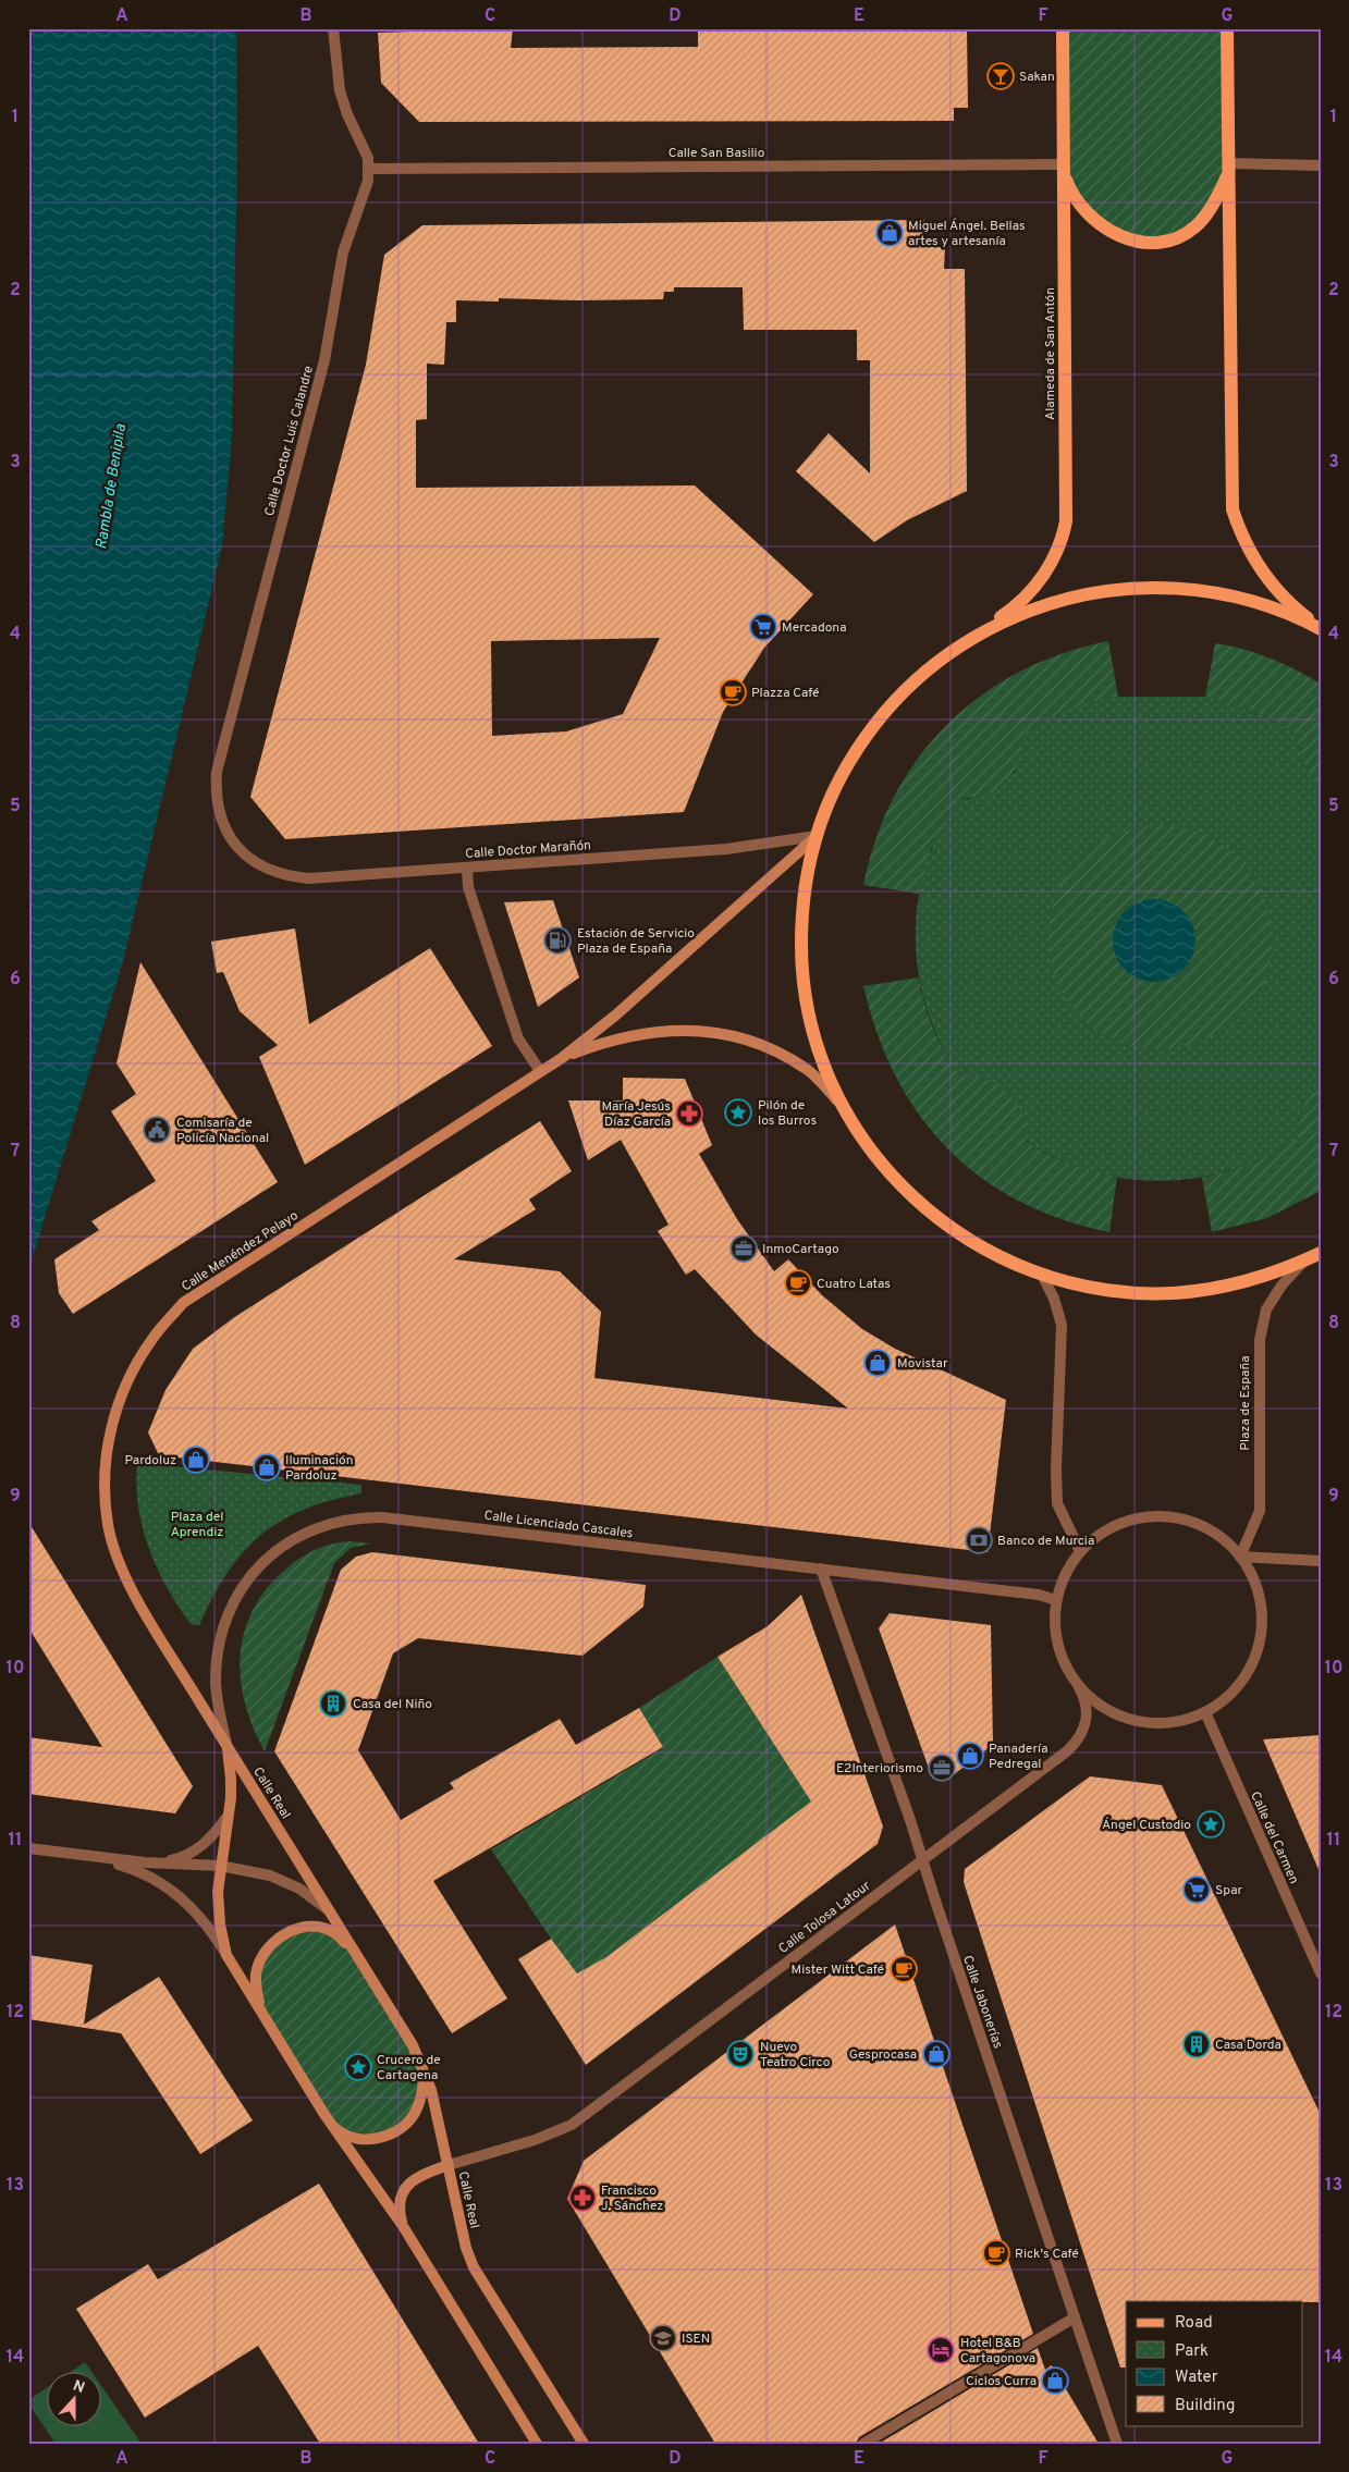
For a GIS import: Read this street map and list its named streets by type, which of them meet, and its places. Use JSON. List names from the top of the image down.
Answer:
{
  "streets": {
    "main road": [
      "Alameda de San Antón",
      "Calle Menéndez Pelayo",
      "Plaza de España",
      "Calle Real"
    ],
    "street": [
      "Calle San Basilio",
      "Calle Doctor Luis Calandre",
      "Calle Doctor Marañón",
      "Calle Licenciado Cascales",
      "Calle del Carmen",
      "Calle Tolosa Latour",
      "Calle Jabonerías"
    ]
  },
  "crossings": [
    ["Calle San Basilio", "Alameda de San Antón"],
    ["Calle San Basilio", "Calle Doctor Luis Calandre"],
    ["Alameda de San Antón", "Plaza de España"],
    ["Calle Doctor Luis Calandre", "Calle Doctor Marañón"],
    ["Calle Doctor Marañón", "Plaza de España"],
    ["Calle Menéndez Pelayo", "Calle Licenciado Cascales"],
    ["Calle Menéndez Pelayo", "Calle Real"],
    ["Calle Licenciado Cascales", "Calle Real"],
    ["Calle Licenciado Cascales", "Calle Jabonerías"],
    ["Calle Real", "Calle Tolosa Latour"],
    ["Calle Tolosa Latour", "Calle Jabonerías"]
  ],
  "water": ["Rambla de Benipila"],
  "parks": ["Plaza del Aprendiz"],
  "places": {
    "bar": ["Sakan"],
    "shop": [
      "Miguel Ángel. Bellas artes y artesanía",
      "Movistar",
      "Pardoluz",
      "Iluminación Pardoluz",
      "Panadería Pedregal",
      "Gesprocasa",
      "Ciclos Curra"
    ],
    "supermarket": ["Mercadona", "Spar"],
    "cafe": [
      "Plazza Café",
      "Cuatro Latas",
      "Mister Witt Café",
      "Rick's Café"
    ],
    "fuel station": ["Estación de Servicio Plaza de España"],
    "place": ["Pilón de los Burros", "Ángel Custodio", "Crucero de Cartagena"],
    "pharmacy": ["María Jesús Díaz García", "Francisco J. Sánchez"],
    "public building": ["Comisaría de Policía Nacional"],
    "office": ["InmoCartago", "E2Interiorismo"],
    "bank": ["Banco de Murcia"],
    "building": ["Casa del Niño", "Casa Dorda"],
    "theatre": ["Nuevo Teatro Circo"],
    "school or university": ["ISEN"],
    "hotel": ["Hotel B&B Cartagonova"]
  },
  "legend": [
    "Road",
    "Park",
    "Water",
    "Building"
  ],
  "north": "top",
  "grid": {
    "columns": [
      "A",
      "B",
      "C",
      "D",
      "E",
      "F",
      "G"
    ],
    "rows": [
      "1",
      "2",
      "3",
      "4",
      "5",
      "6",
      "7",
      "8",
      "9",
      "10",
      "11",
      "12",
      "13",
      "14"
    ]
  }
}
